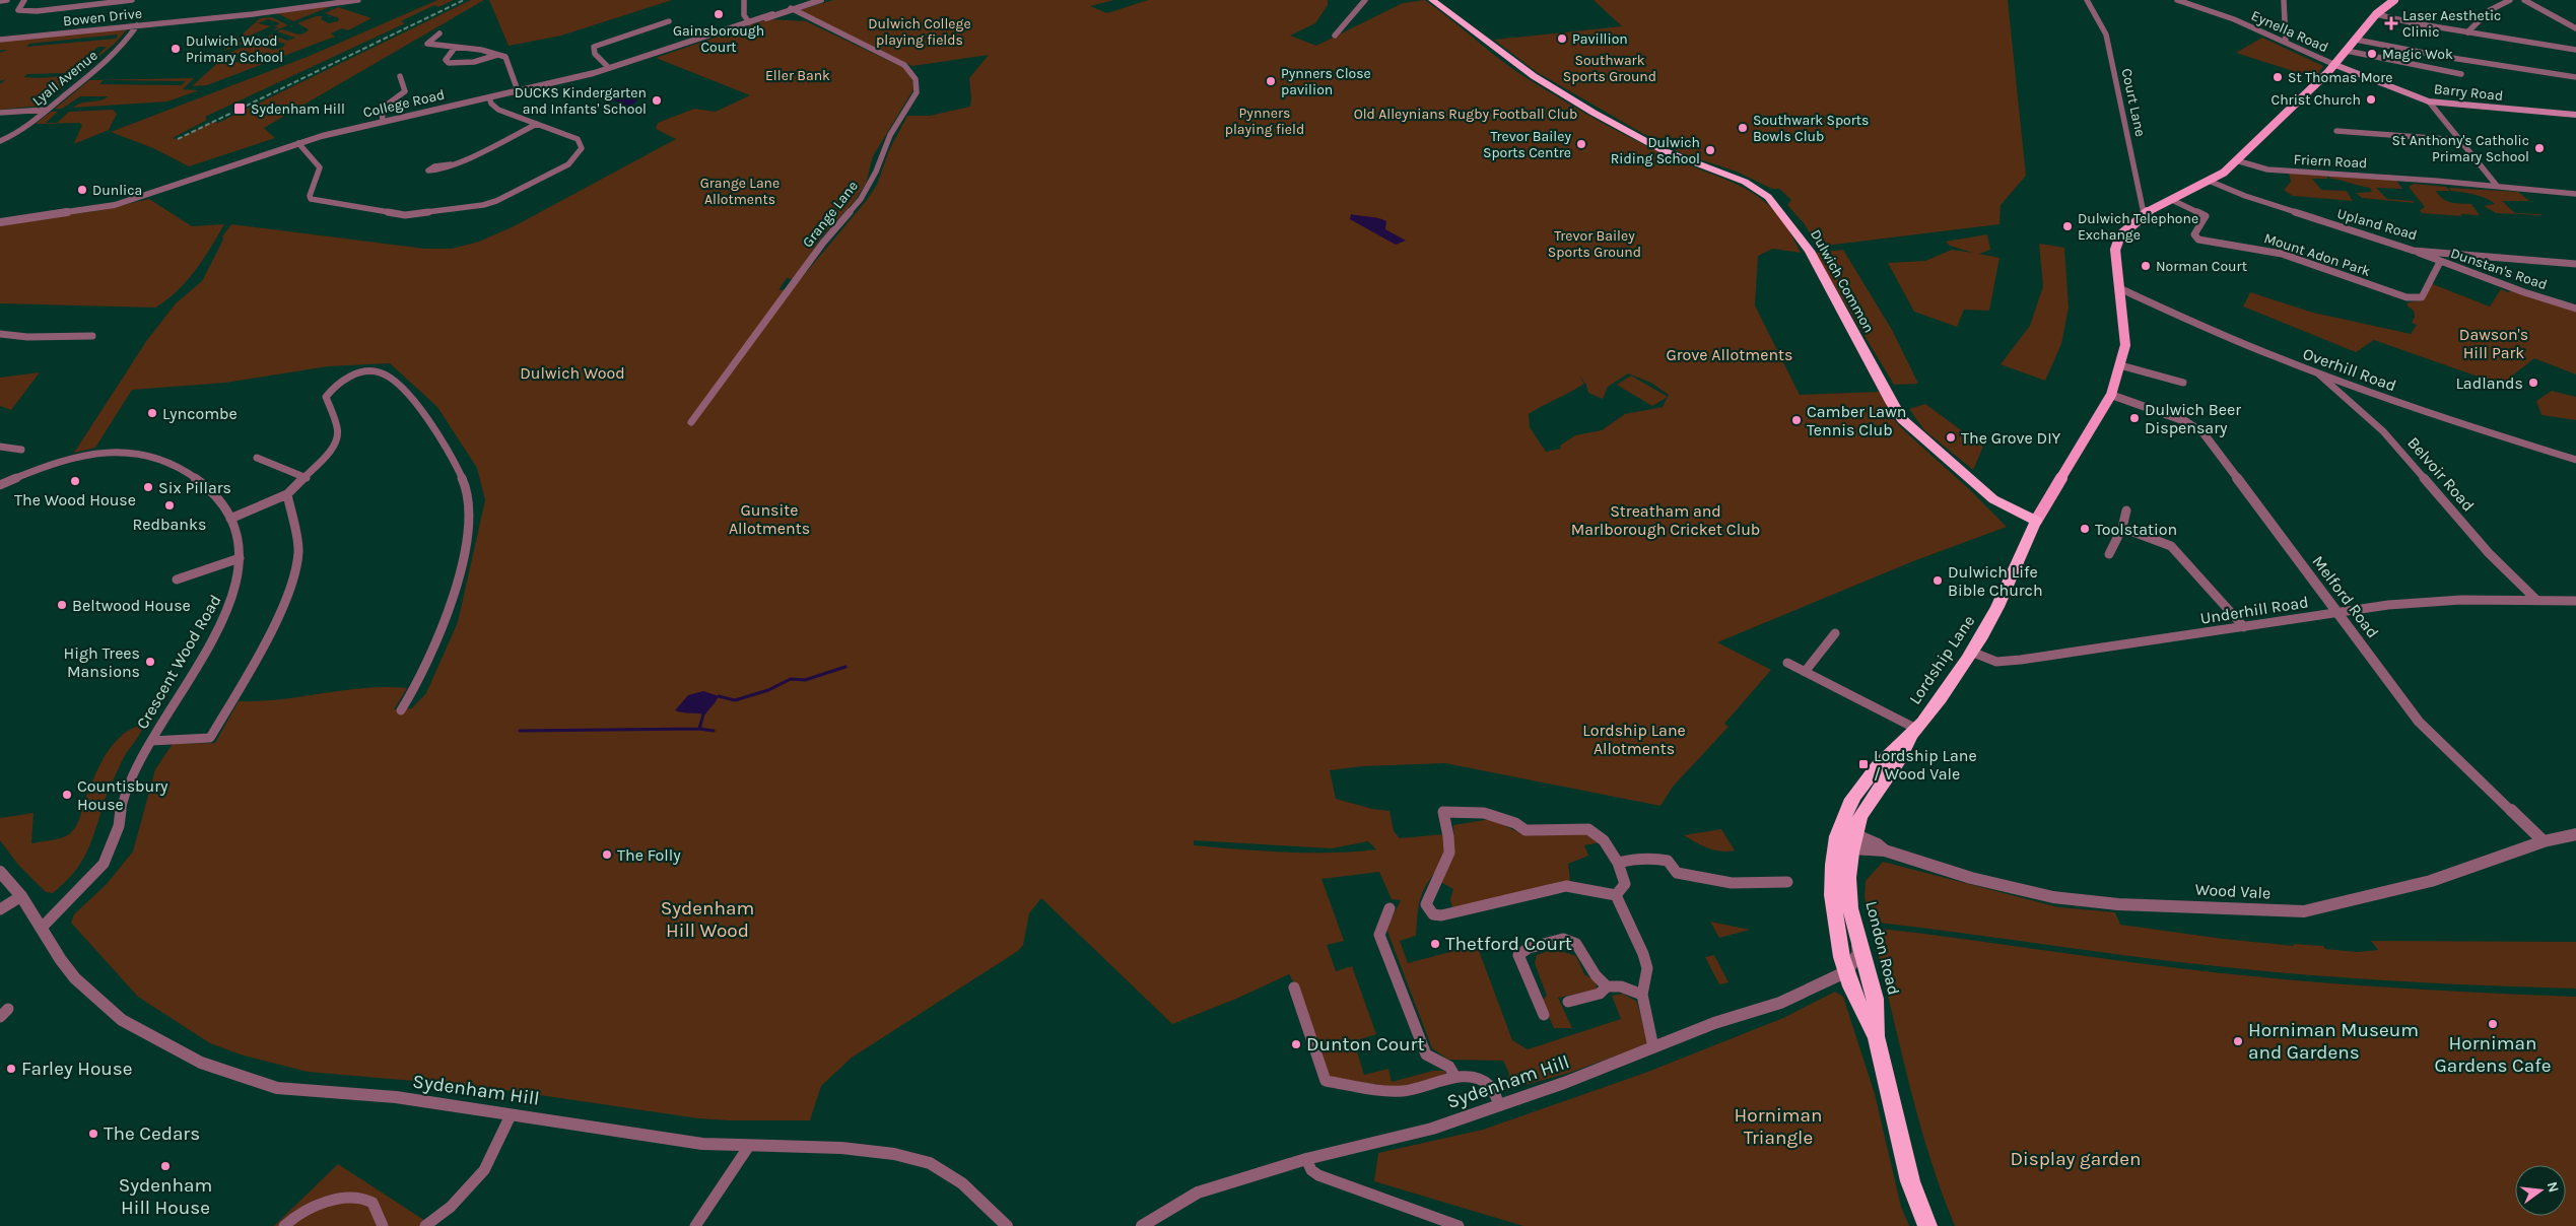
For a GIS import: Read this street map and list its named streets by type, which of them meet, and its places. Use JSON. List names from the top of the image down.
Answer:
{
  "streets": {
    "highway": ["Dulwich Common", "Lordship Lane", "London Road"],
    "main road": ["Barry Road"],
    "street": [
      "Bowen Drive",
      "Eynella Road",
      "Lyall Avenue",
      "Court Lane",
      "College Road",
      "Friern Road",
      "Grange Lane",
      "Upland Road",
      "Mount Adon Park",
      "Dunstan's Road",
      "Overhill Road",
      "Belvoir Road",
      "Melford Road",
      "Underhill Road",
      "Crescent Wood Road",
      "Wood Vale",
      "Sydenham Hill"
    ]
  },
  "crossings": [
    ["Bowen Drive", "Lyall Avenue"],
    ["Eynella Road", "Barry Road"],
    ["Eynella Road", "Lordship Lane"],
    ["Barry Road", "Lordship Lane"],
    ["Court Lane", "Lordship Lane"],
    ["College Road", "Grange Lane"],
    ["Friern Road", "Lordship Lane"],
    ["Upland Road", "Dunstan's Road"],
    ["Upland Road", "Lordship Lane"],
    ["Mount Adon Park", "Dunstan's Road"],
    ["Mount Adon Park", "Lordship Lane"],
    ["Dulwich Common", "Lordship Lane"],
    ["Overhill Road", "Belvoir Road"],
    ["Overhill Road", "Lordship Lane"],
    ["Belvoir Road", "Underhill Road"],
    ["Melford Road", "Underhill Road"],
    ["Melford Road", "Lordship Lane"],
    ["Melford Road", "Wood Vale"],
    ["Underhill Road", "Lordship Lane"],
    ["Lordship Lane", "London Road"],
    ["Crescent Wood Road", "Sydenham Hill"],
    ["Wood Vale", "London Road"],
    ["London Road", "Sydenham Hill"]
  ],
  "parks": [
    "Dulwich College playing fields",
    "Southwark Sports Ground",
    "Eller Bank",
    "Pynners playing field",
    "Old Alleynians Rugby Football Club",
    "Grange Lane Allotments",
    "Trevor Bailey Sports Ground",
    "Dawson's Hill Park",
    "Grove Allotments",
    "Dulwich Wood",
    "Gunsite Allotments",
    "Streatham and Marlborough Cricket Club",
    "Lordship Lane Allotments",
    "Sydenham Hill Wood",
    "Horniman Triangle",
    "Display garden"
  ],
  "places": {
    "other": [
      "Gainsborough Court",
      "Pavillion",
      "Dulwich Wood Primary School",
      "Magic Wok",
      "St Thomas More",
      "Pynners Close pavilion",
      "Christ Church",
      "DUCKS Kindergarten and Infants' School",
      "Southwark Sports Bowls Club",
      "Trevor Bailey Sports Centre",
      "St Anthony's Catholic Primary School",
      "Dulwich Riding School",
      "Dunlica",
      "Dulwich Telephone Exchange",
      "Norman Court",
      "Ladlands",
      "Lyncombe",
      "Dulwich Beer Dispensary",
      "Camber Lawn Tennis Club",
      "The Grove DIY",
      "The Wood House",
      "Six Pillars",
      "Redbanks",
      "Toolstation",
      "Dulwich Life Bible Church",
      "Beltwood House",
      "High Trees Mansions",
      "Countisbury House",
      "The Folly",
      "Thetford Court",
      "Horniman Gardens Cafe",
      "Horniman Museum and Gardens",
      "Dunton Court",
      "Farley House",
      "The Cedars",
      "Sydenham Hill House"
    ],
    "health": ["Laser Aesthetic Clinic"],
    "transit": ["Sydenham Hill", "Lordship Lane / Wood Vale"]
  },
  "north": "right"
}
